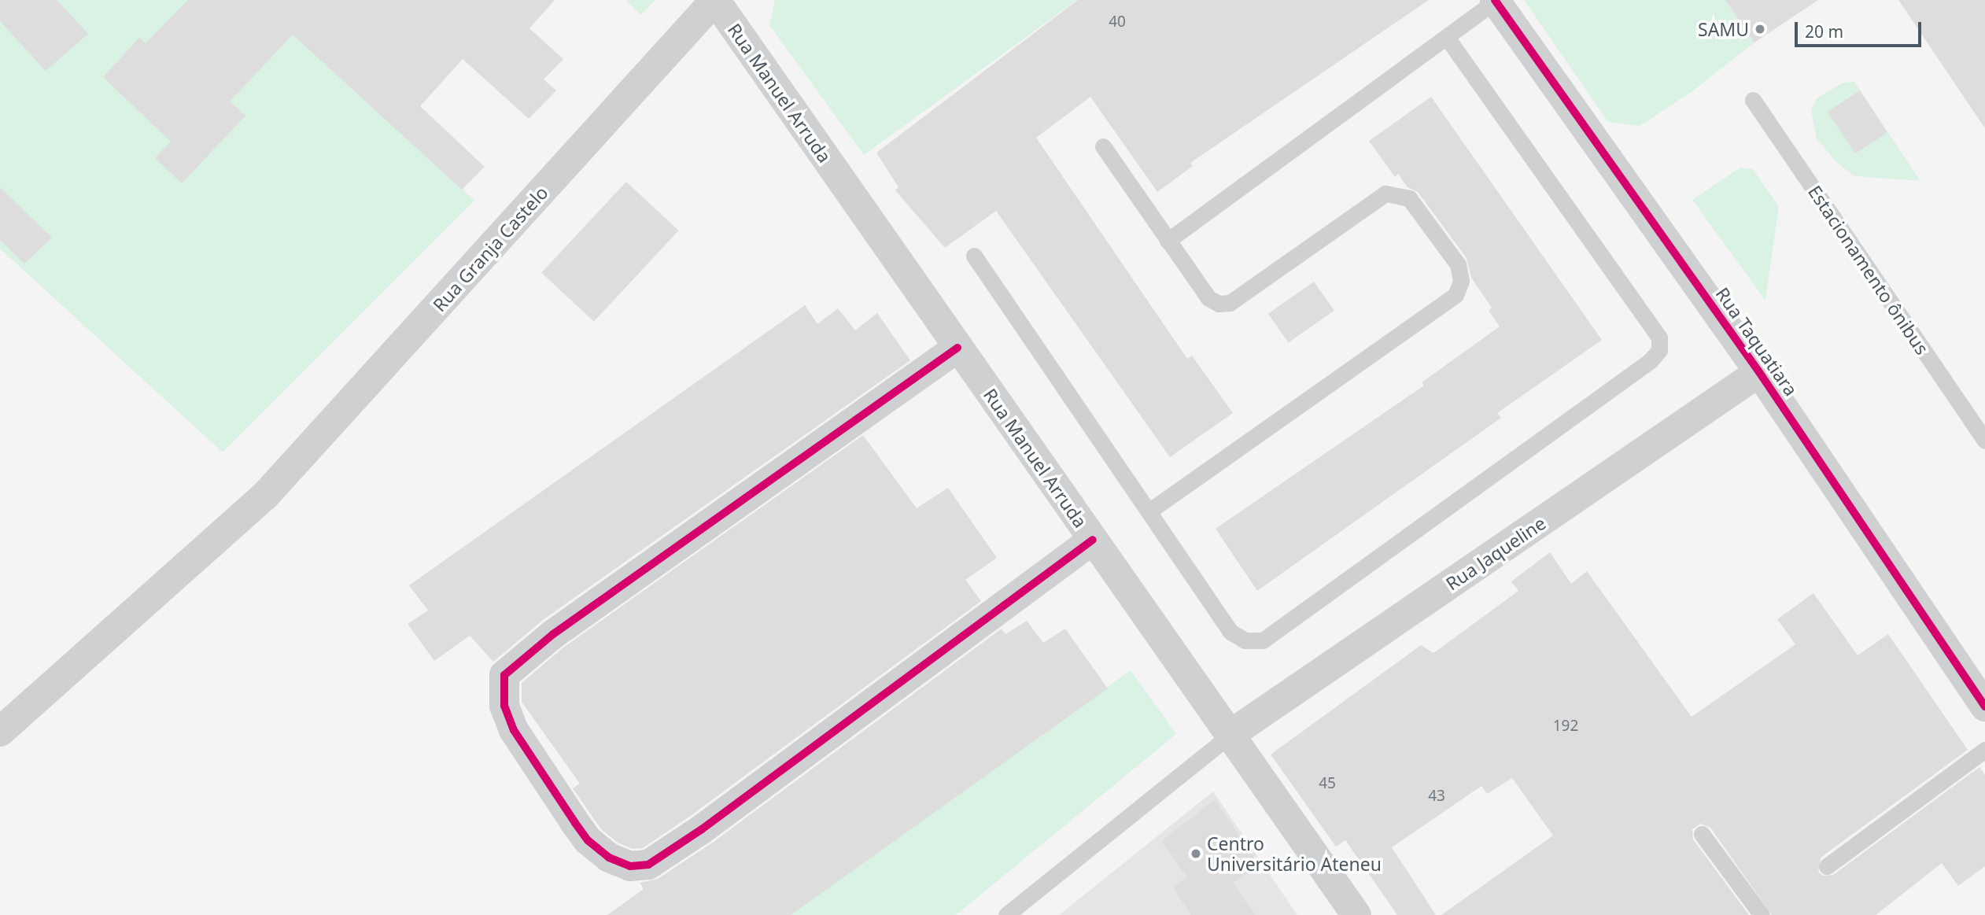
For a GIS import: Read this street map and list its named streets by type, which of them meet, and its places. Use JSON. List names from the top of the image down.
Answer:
{
  "streets": {
    "street": [
      "Rua Manuel Arruda",
      "Rua Granja Castelo",
      "Rua Taquatiara",
      "Rua Jaqueline"
    ],
    "lane": ["Estacionamento ônibus"]
  },
  "crossings": [
    ["Rua Manuel Arruda", "Rua Granja Castelo"],
    ["Rua Manuel Arruda", "Rua Jaqueline"],
    ["Rua Taquatiara", "Rua Jaqueline"]
  ],
  "places": ["SAMU", "Centro Universitário Ateneu"],
  "house_numbers": [
    "40",
    "192",
    "45",
    "43"
  ],
  "scale_bar": "20 m"
}
